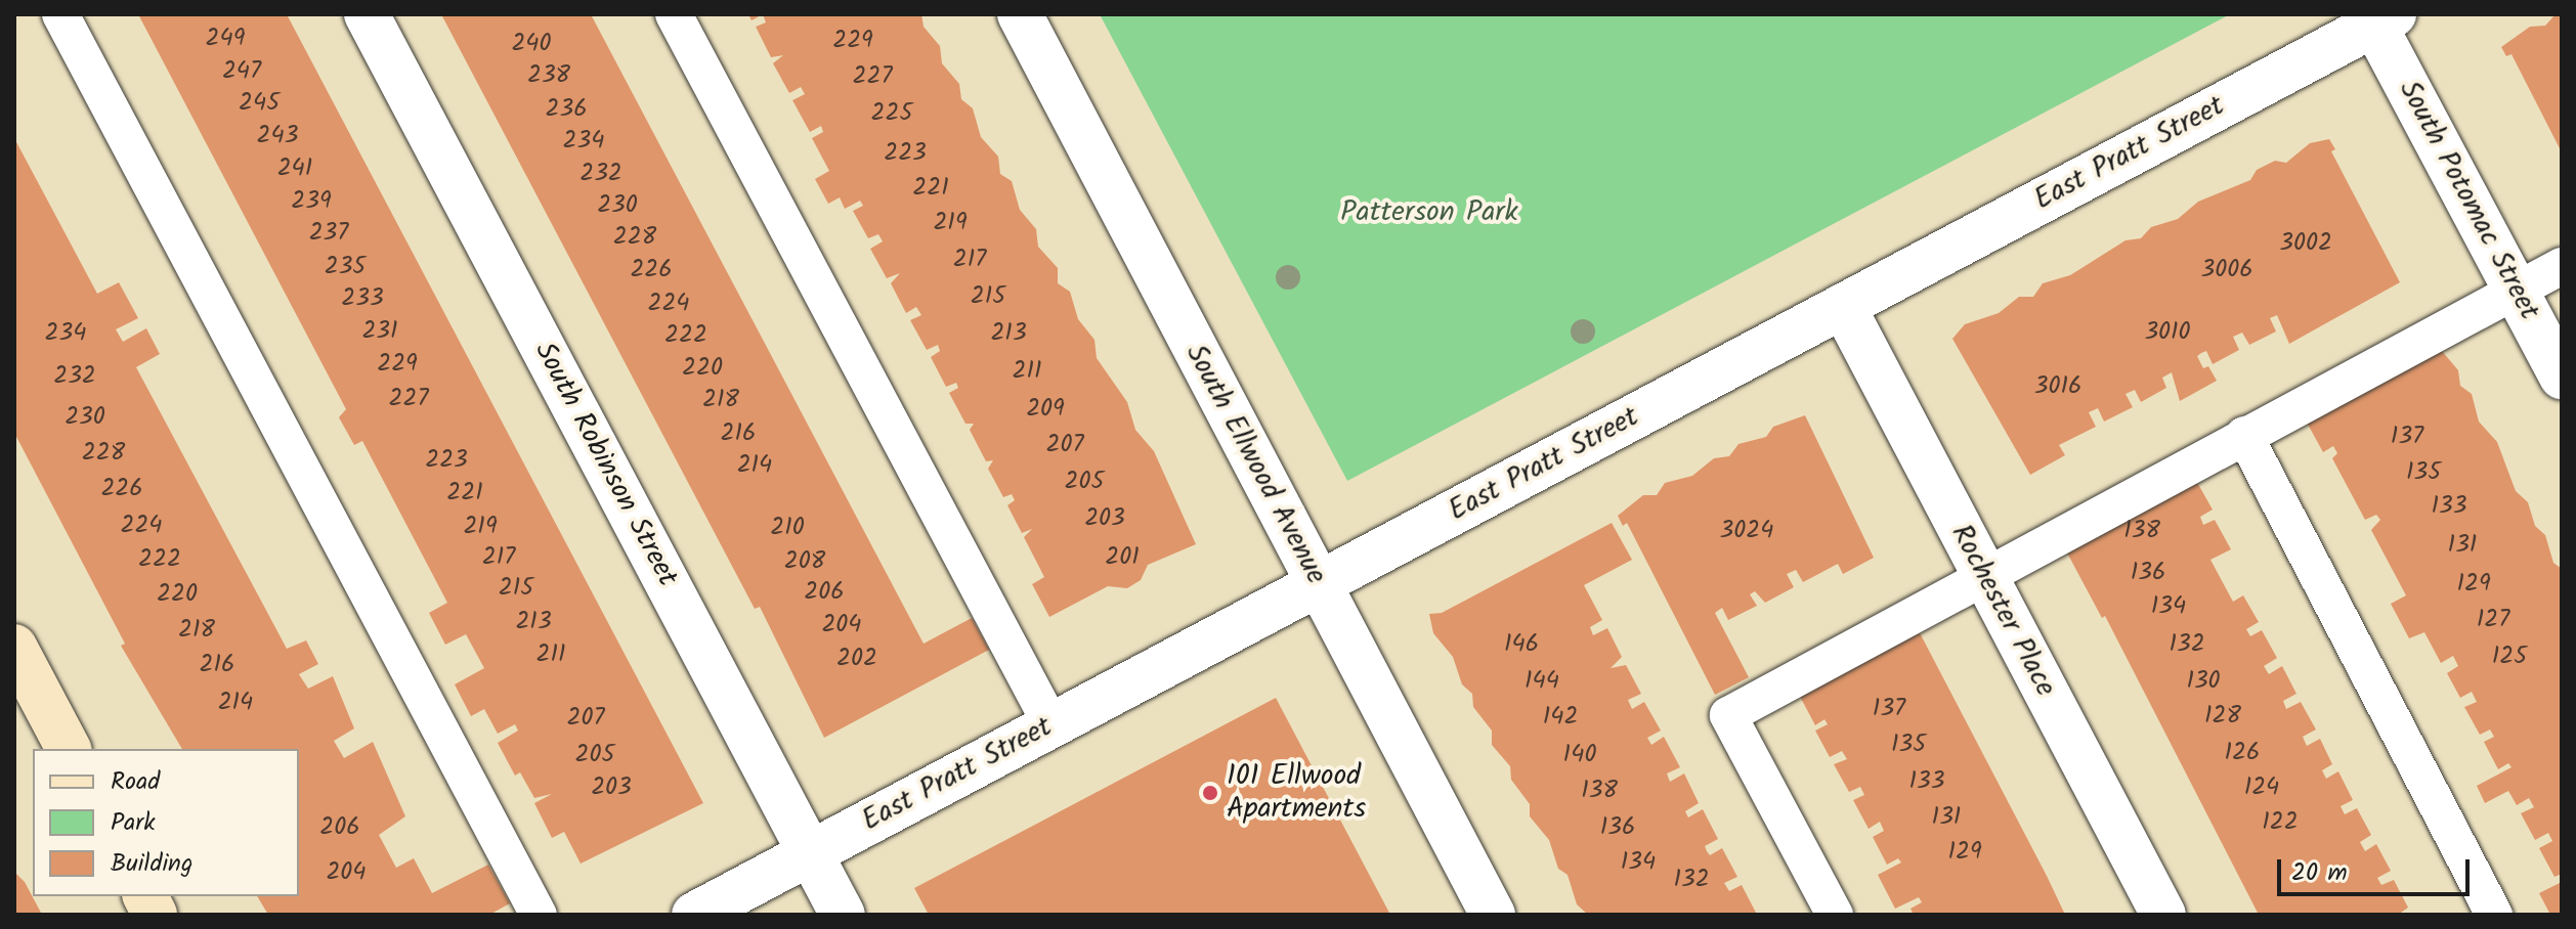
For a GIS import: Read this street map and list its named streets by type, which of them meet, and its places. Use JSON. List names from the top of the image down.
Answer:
{
  "streets": {
    "street": [
      "East Pratt Street",
      "South Potomac Street",
      "South Robinson Street",
      "South Ellwood Avenue",
      "Rochester Place"
    ]
  },
  "crossings": [
    ["East Pratt Street", "South Potomac Street"],
    ["East Pratt Street", "South Robinson Street"],
    ["East Pratt Street", "South Ellwood Avenue"],
    ["East Pratt Street", "Rochester Place"]
  ],
  "parks": ["Patterson Park"],
  "places": ["101 Ellwood Apartments"],
  "house_numbers": [
    "249",
    "229",
    "240",
    "247",
    "238",
    "227",
    "245",
    "236",
    "225",
    "243",
    "234",
    "223",
    "241",
    "232",
    "221",
    "239",
    "230",
    "219",
    "237",
    "228",
    "3002",
    "217",
    "235",
    "226",
    "3006",
    "215",
    "233",
    "224",
    "231",
    "3010",
    "234",
    "213",
    "222",
    "229",
    "220",
    "211",
    "232",
    "3016",
    "227",
    "218",
    "209",
    "230",
    "216",
    "137",
    "207",
    "228",
    "223",
    "214",
    "135",
    "205",
    "226",
    "221",
    "133",
    "203",
    "224",
    "219",
    "210",
    "3024",
    "138",
    "131",
    "217",
    "201",
    "222",
    "208",
    "136",
    "129",
    "215",
    "206",
    "220",
    "134",
    "127",
    "213",
    "204",
    "218",
    "146",
    "132",
    "211",
    "125",
    "202",
    "216",
    "144",
    "130",
    "214",
    "137",
    "128",
    "142",
    "207",
    "135",
    "126",
    "205",
    "140",
    "133",
    "203",
    "124",
    "138",
    "131",
    "122",
    "206",
    "136",
    "129",
    "134",
    "204",
    "132"
  ],
  "legend": ["Road", "Park", "Building"],
  "scale_bar": "20 m"
}
